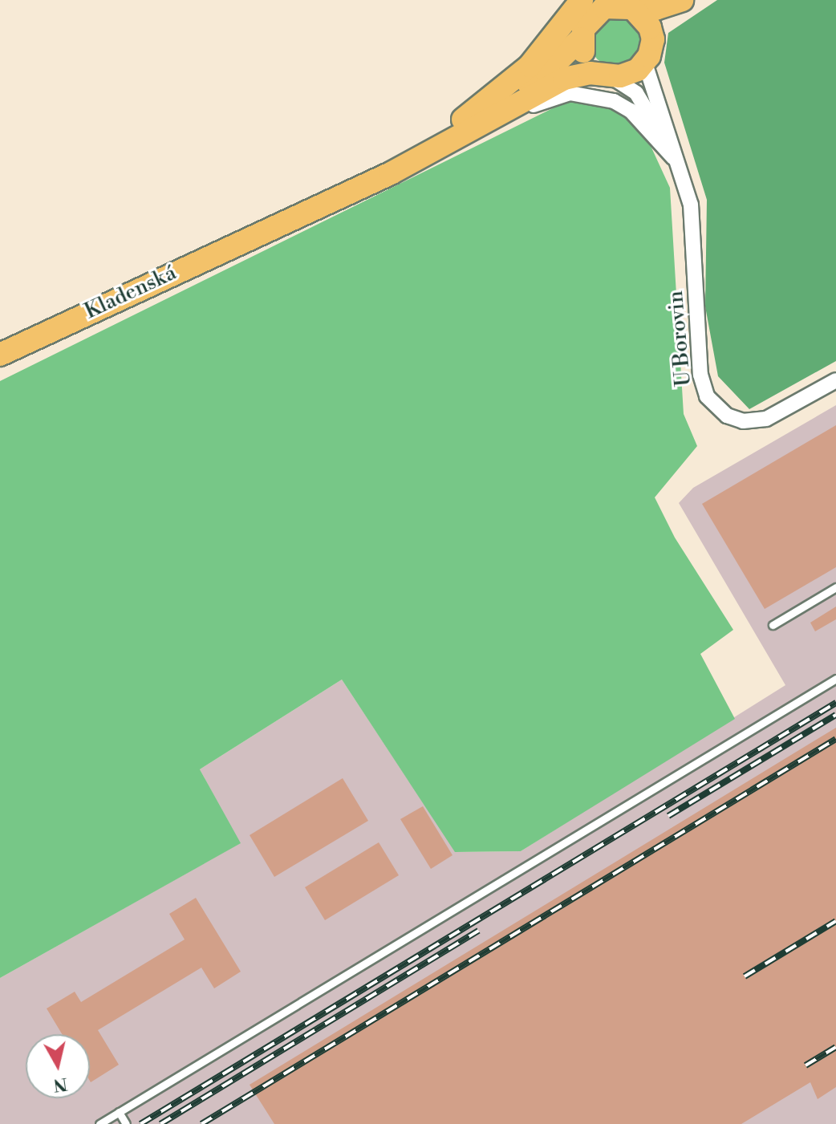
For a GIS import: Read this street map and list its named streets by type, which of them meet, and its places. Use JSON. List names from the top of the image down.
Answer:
{
  "streets": {
    "main road": ["Kladenská"],
    "street": ["U Borovin"]
  },
  "north": "bottom"
}
